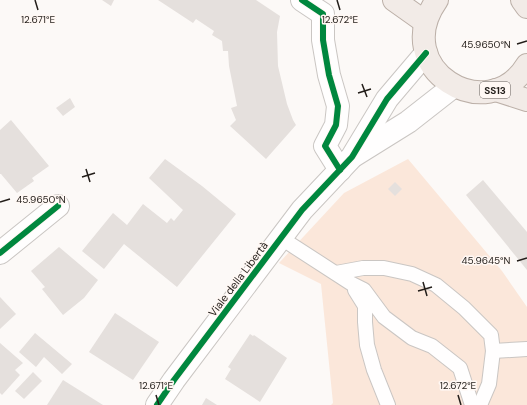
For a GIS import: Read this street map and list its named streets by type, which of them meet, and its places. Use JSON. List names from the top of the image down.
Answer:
{
  "streets": {
    "main road": ["SS13"],
    "street": ["Viale della Libertà"]
  },
  "crossings": [
    ["SS13", "Viale della Libertà"]
  ],
  "coordinates": [
    "12.671°E",
    "12.672°E",
    "45.9650°N",
    "45.9645°N"
  ]
}
